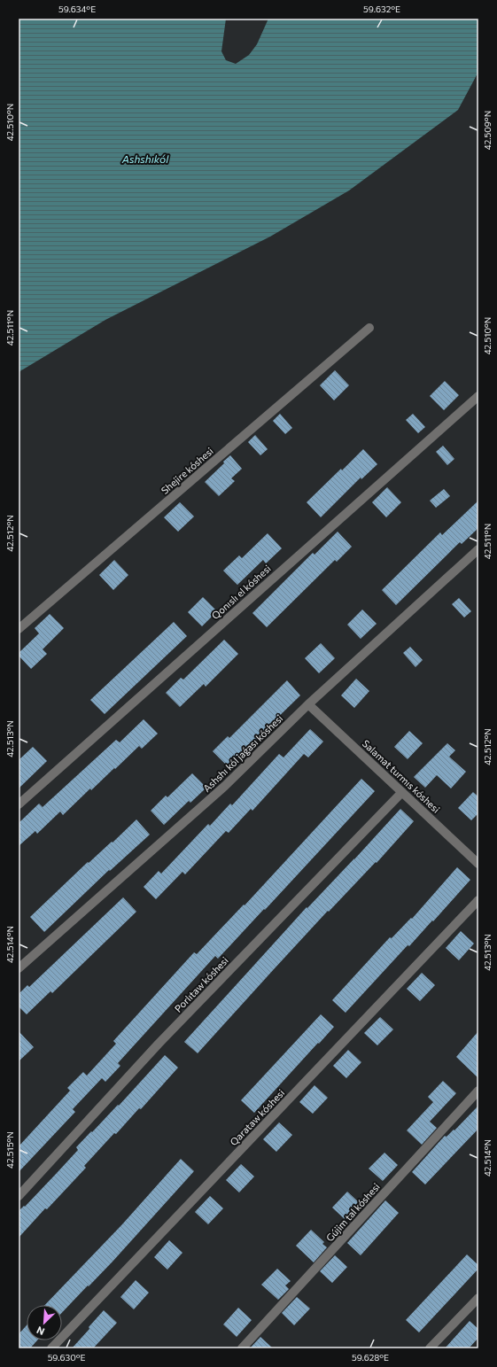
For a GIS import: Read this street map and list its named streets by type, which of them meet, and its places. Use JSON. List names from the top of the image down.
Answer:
{
  "streets": {
    "street": [
      "Shejire kóshesi",
      "Qonıslı el kóshesi",
      "Ashshı kól jaǵası kóshesi",
      "Salamat turmıs kóshesi",
      "Porlıtaw kóshesi",
      "Qarataw kóshesi",
      "Gújim tal kóshesi"
    ]
  },
  "crossings": [
    ["Ashshı kól jaǵası kóshesi", "Salamat turmıs kóshesi"],
    ["Salamat turmıs kóshesi", "Porlıtaw kóshesi"]
  ],
  "water": ["Ashshıkól"],
  "north": "bottom left",
  "coordinates": [
    "59.634°E",
    "59.632°E",
    "42.510°N",
    "42.509°N",
    "42.511°N",
    "42.512°N",
    "42.513°N",
    "42.514°N",
    "42.515°N",
    "59.630°E",
    "59.628°E"
  ]
}
